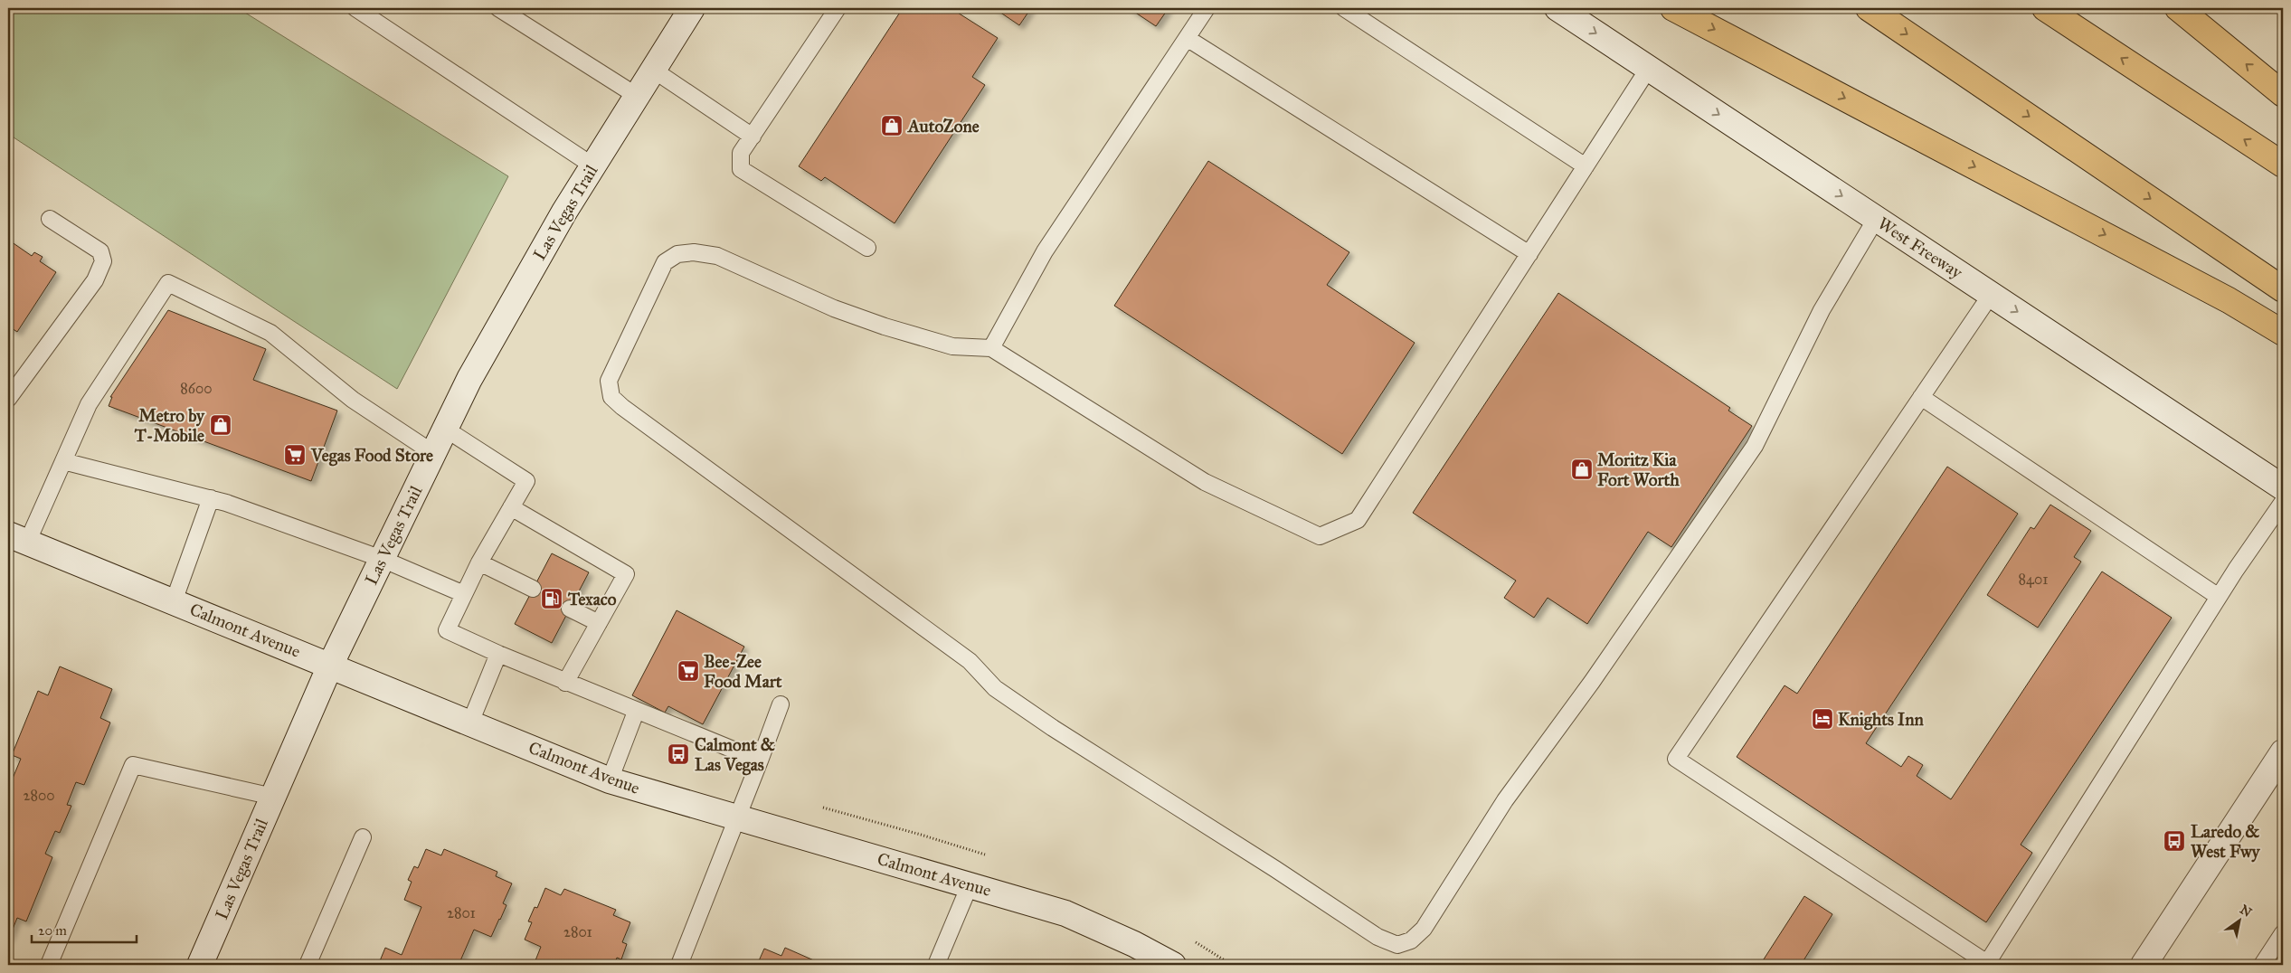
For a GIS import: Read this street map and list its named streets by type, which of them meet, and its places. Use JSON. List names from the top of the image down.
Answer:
{
  "streets": {
    "main road": ["Las Vegas Trail", "West Freeway", "Calmont Avenue"]
  },
  "crossings": [
    ["Las Vegas Trail", "Calmont Avenue"]
  ],
  "one_way": ["West Freeway"],
  "places": {
    "shop": ["AutoZone", "Metro by T-Mobile", "Moritz Kia Fort Worth"],
    "supermarket": ["Vegas Food Store", "Bee-Zee Food Mart"],
    "fuel station": ["Texaco"],
    "hotel": ["Knights Inn"],
    "bus stop": ["Calmont & Las Vegas", "Laredo & West Fwy"]
  },
  "house_numbers": [
    "8600",
    "8401",
    "2800",
    "2801",
    "2801"
  ],
  "scale_bar": "20 m",
  "north": "top right"
}
